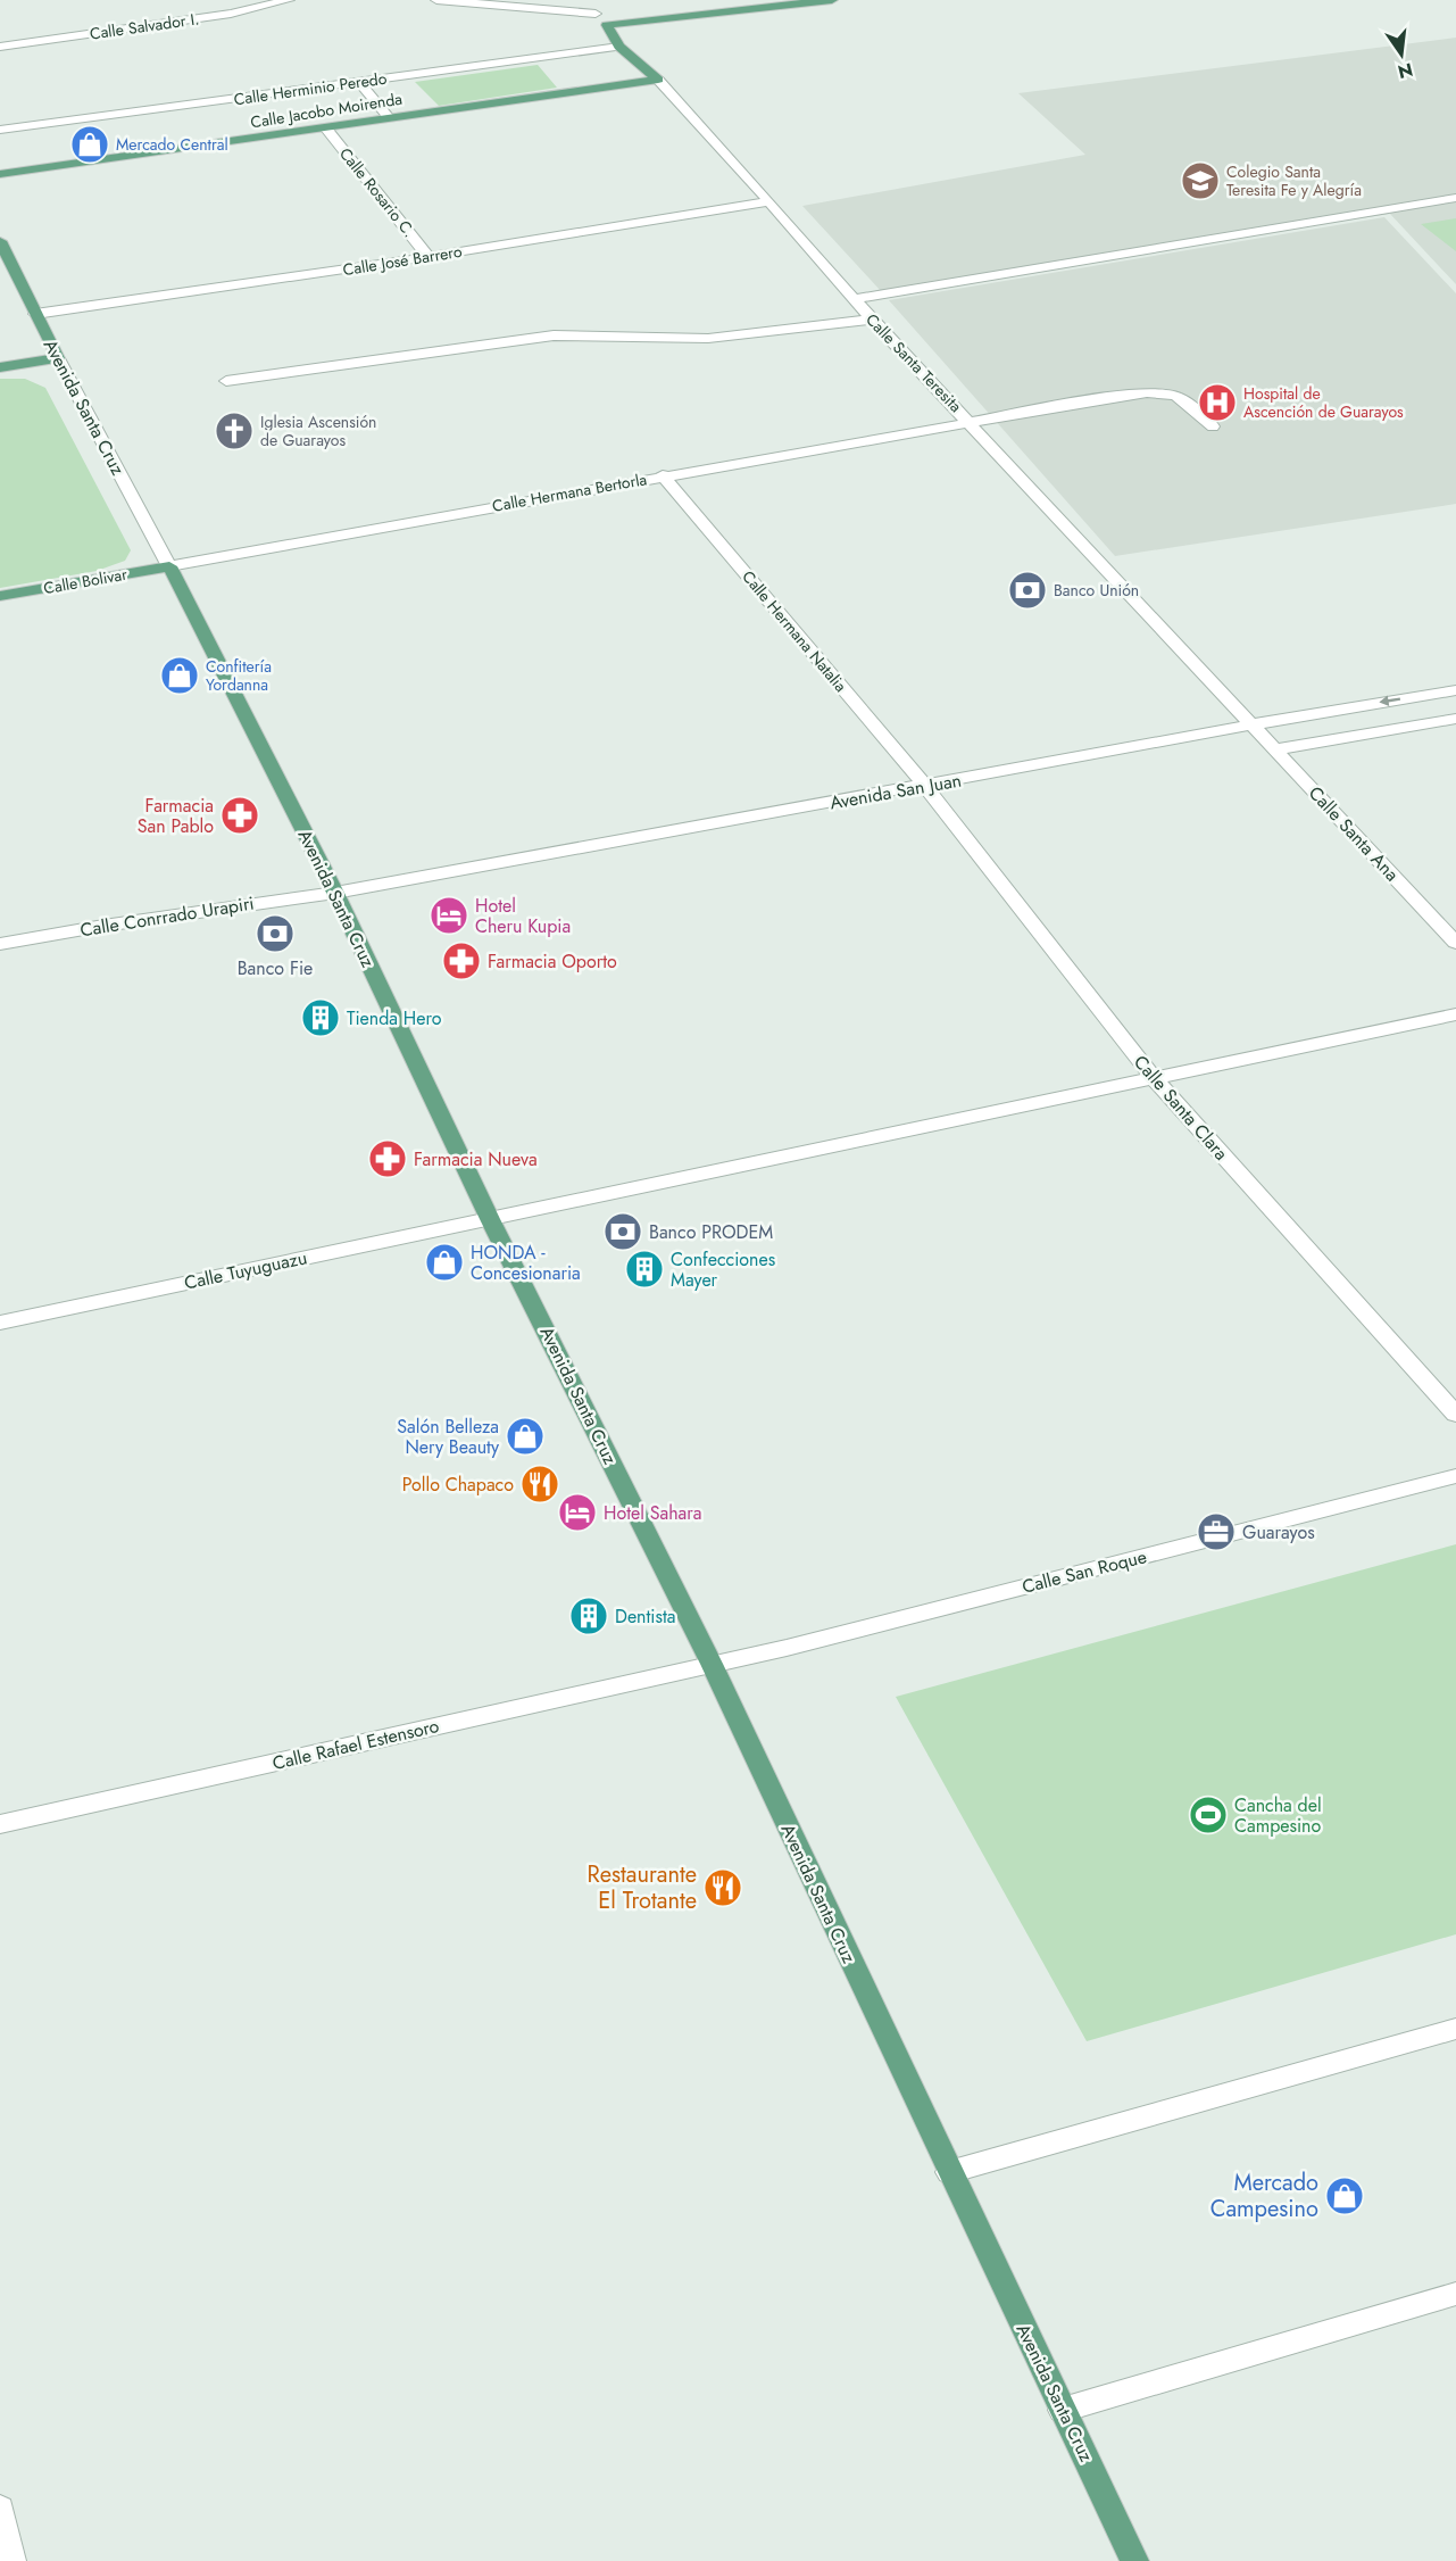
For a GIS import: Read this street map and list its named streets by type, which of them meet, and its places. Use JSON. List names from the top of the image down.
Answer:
{
  "streets": {
    "main road": [
      "Calle Jacobo Moirenda",
      "Calle Santa Teresita",
      "Avenida Santa Cruz",
      "Calle Bolivar"
    ],
    "street": [
      "Calle Salvador I.",
      "Calle Herminio Peredo",
      "Calle Rosario C.",
      "Calle José Barrero",
      "Calle Hermana Bertorla",
      "Calle Hermana Natalia",
      "Avenida San Juan",
      "Calle Santa Ana",
      "Calle Conrrado Urapiri",
      "Calle Santa Clara",
      "Calle Tuyuguazu",
      "Calle San Roque",
      "Calle Rafael Estensoro"
    ]
  },
  "crossings": [
    ["Calle Herminio Peredo", "Calle Santa Teresita"],
    ["Calle Jacobo Moirenda", "Calle Rosario C."],
    ["Calle Jacobo Moirenda", "Calle Santa Teresita"],
    ["Calle Rosario C.", "Calle José Barrero"],
    ["Calle José Barrero", "Calle Santa Teresita"],
    ["Calle José Barrero", "Avenida Santa Cruz"],
    ["Calle Santa Teresita", "Calle Hermana Bertorla"],
    ["Calle Santa Teresita", "Avenida San Juan"],
    ["Calle Santa Teresita", "Calle Santa Ana"],
    ["Avenida Santa Cruz", "Calle Hermana Bertorla"],
    ["Avenida Santa Cruz", "Calle Bolivar"],
    ["Avenida Santa Cruz", "Avenida San Juan"],
    ["Avenida Santa Cruz", "Calle Conrrado Urapiri"],
    ["Avenida Santa Cruz", "Calle Tuyuguazu"],
    ["Avenida Santa Cruz", "Calle San Roque"],
    ["Avenida Santa Cruz", "Calle Rafael Estensoro"],
    ["Calle Hermana Bertorla", "Calle Bolivar"],
    ["Calle Hermana Bertorla", "Calle Hermana Natalia"],
    ["Calle Hermana Natalia", "Avenida San Juan"],
    ["Calle Hermana Natalia", "Calle Santa Clara"],
    ["Avenida San Juan", "Calle Santa Ana"],
    ["Avenida San Juan", "Calle Conrrado Urapiri"],
    ["Avenida San Juan", "Calle Santa Clara"],
    ["Calle Santa Clara", "Calle Tuyuguazu"],
    ["Calle San Roque", "Calle Rafael Estensoro"]
  ],
  "places": {
    "shop": [
      "Mercado Central",
      "Confitería Yordanna",
      "HONDA - Concesionaria",
      "Salón Belleza Nery Beauty",
      "Mercado Campesino"
    ],
    "school or university": ["Colegio Santa Teresita Fe y Alegría"],
    "hospital": ["Hospital de Ascención de Guarayos"],
    "church": ["Iglesia Ascensión de Guarayos"],
    "bank": ["Banco Unión", "Banco Fie", "Banco PRODEM"],
    "pharmacy": ["Farmacia San Pablo", "Farmacia Oporto", "Farmacia Nueva"],
    "hotel": ["Hotel Cheru Kupia", "Hotel Sahara"],
    "building": ["Tienda Hero", "Confecciones Mayer", "Dentista"],
    "restaurant": ["Pollo Chapaco", "Restaurante El Trotante"],
    "office": ["Guarayos"],
    "sports": ["Cancha del Campesino"]
  },
  "north": "bottom"
}
